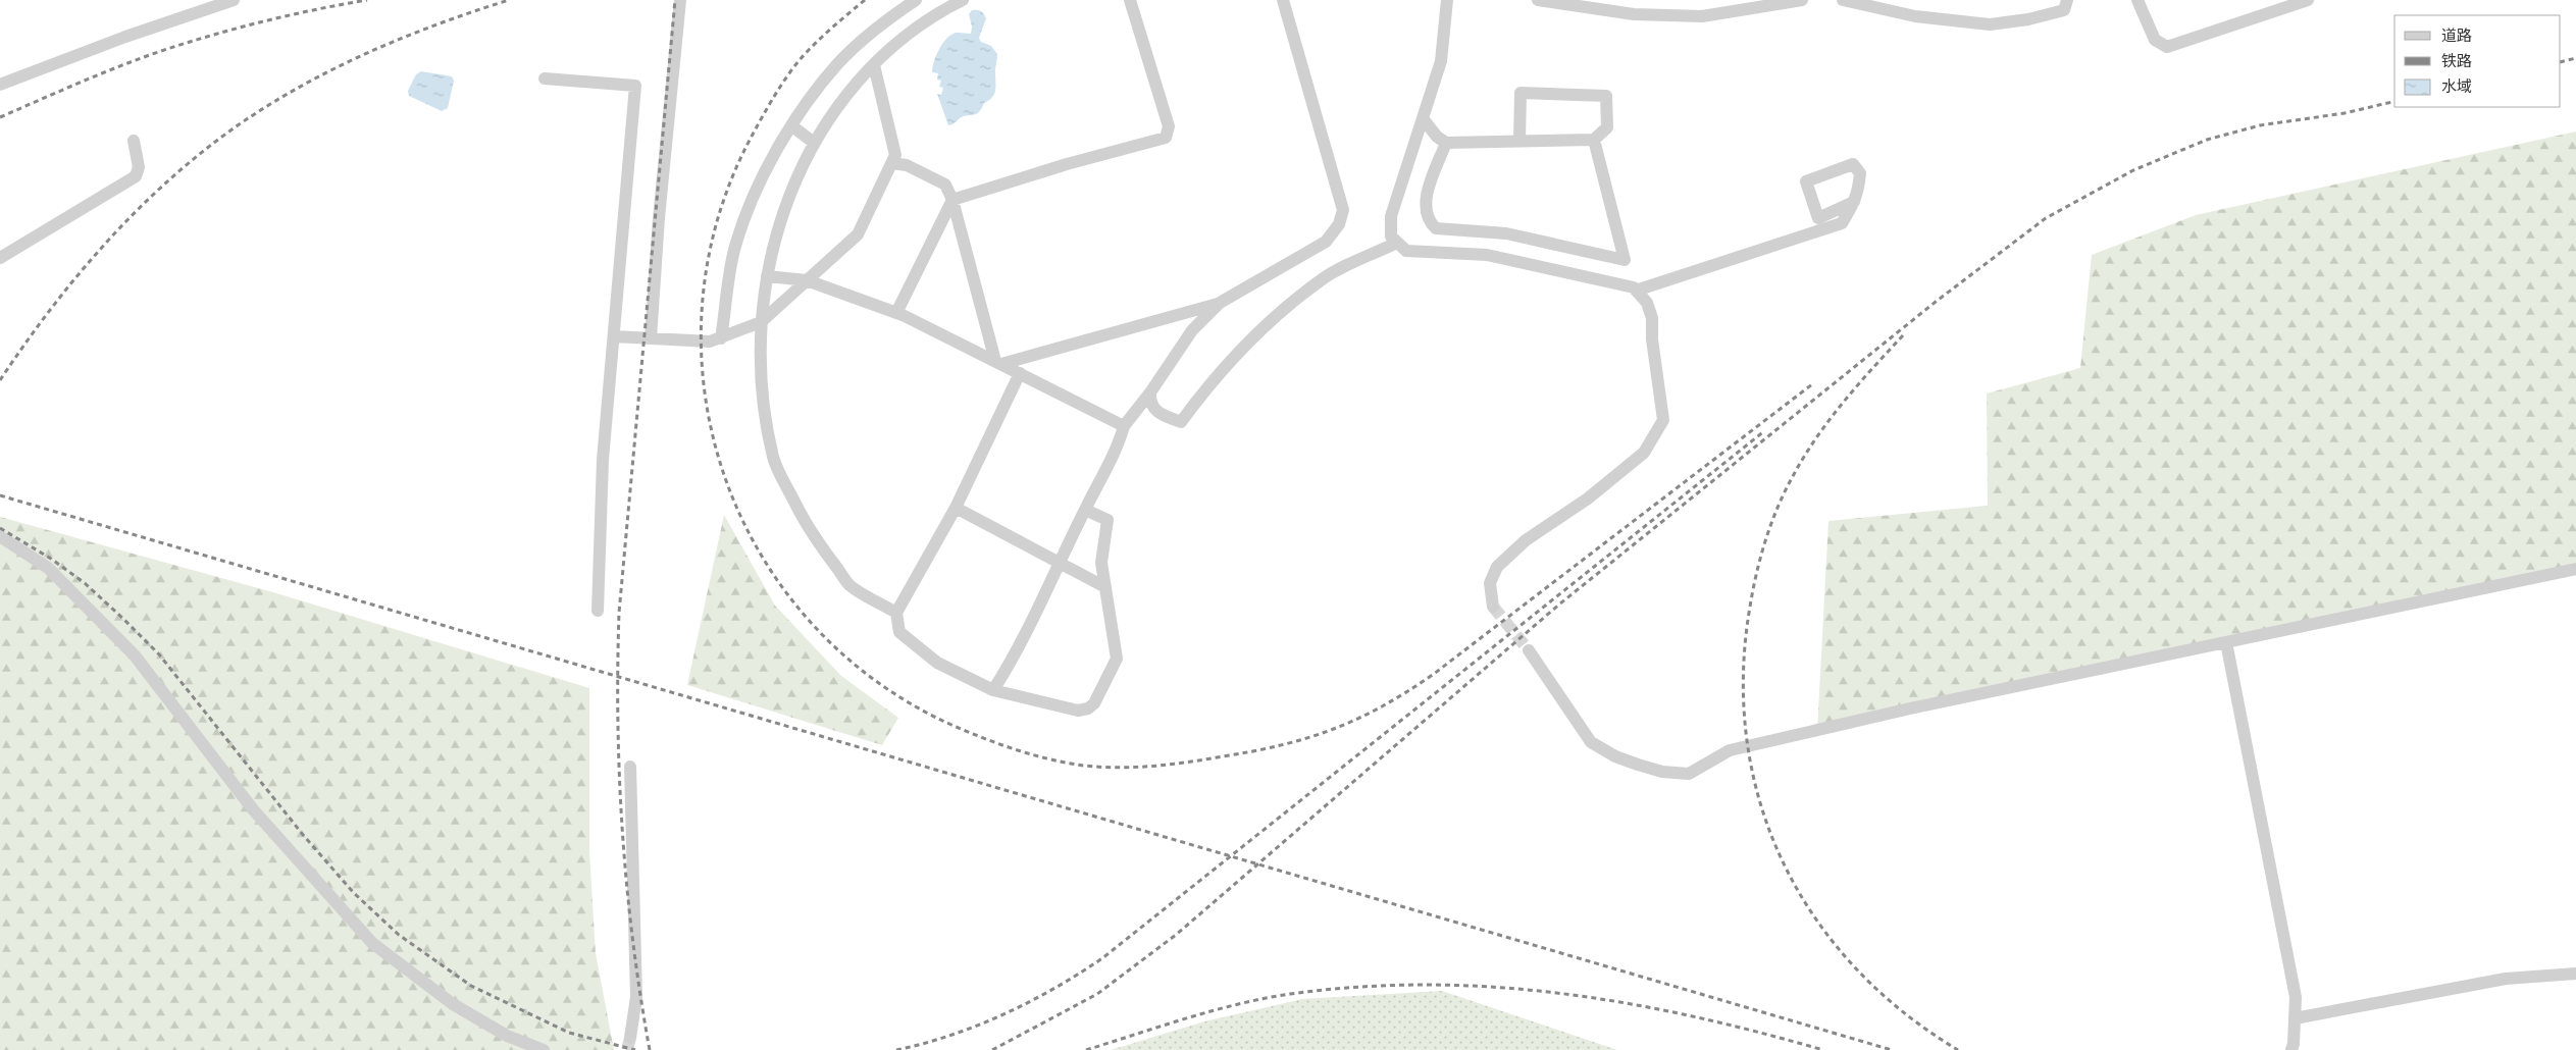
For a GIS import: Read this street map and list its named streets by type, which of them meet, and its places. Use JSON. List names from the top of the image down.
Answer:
{
  "legend": ["道路", "铁路", "水域"]
}
